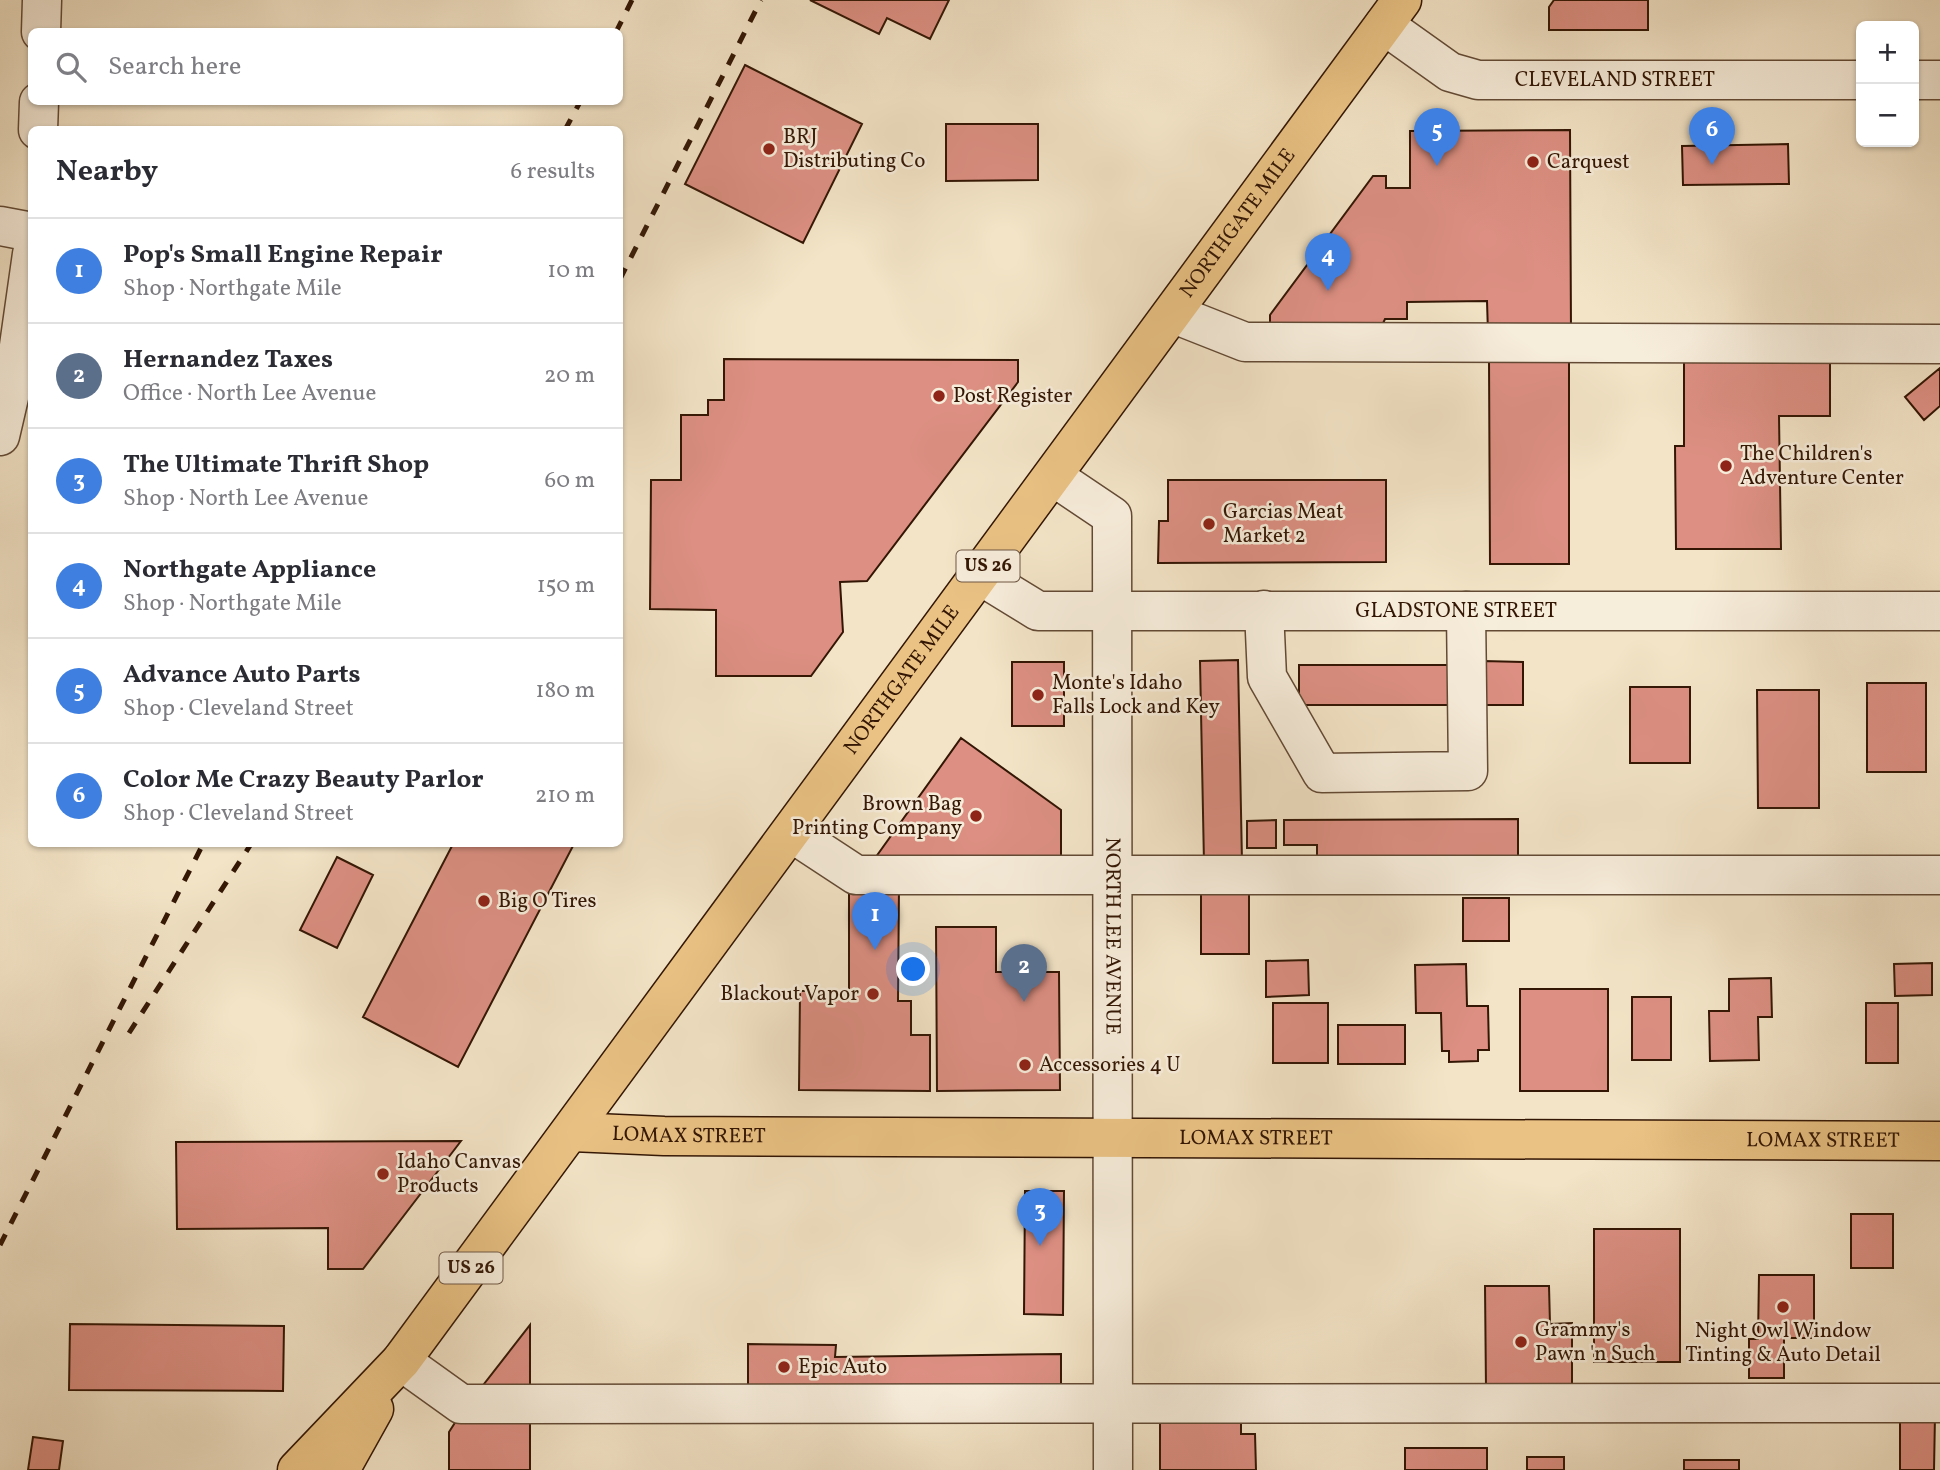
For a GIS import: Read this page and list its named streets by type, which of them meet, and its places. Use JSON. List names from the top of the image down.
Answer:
{
  "streets": {
    "main road": ["NORTHGATE MILE", "US 26", "LOMAX STREET"],
    "street": ["CLEVELAND STREET", "GLADSTONE STREET", "NORTH LEE AVENUE"]
  },
  "crossings": [
    ["CLEVELAND STREET", "NORTHGATE MILE"],
    ["NORTHGATE MILE", "GLADSTONE STREET"],
    ["NORTHGATE MILE", "NORTH LEE AVENUE"],
    ["NORTHGATE MILE", "LOMAX STREET"],
    ["GLADSTONE STREET", "NORTH LEE AVENUE"],
    ["NORTH LEE AVENUE", "LOMAX STREET"]
  ],
  "places": [
    "BRJ Distributing Co",
    "Carquest",
    "Post Register",
    "The Children's Adventure Center",
    "Garcias Meat Market 2",
    "Monte's Idaho Falls Lock and Key",
    "Brown Bag Printing Company",
    "Big O Tires",
    "Blackout Vapor",
    "Accessories 4 U",
    "Idaho Canvas Products",
    "Night Owl Window Tinting & Auto Detail",
    "Grammy's Pawn 'n Such",
    "Epic Auto"
  ],
  "page": {
    "map_buttons": ["+", "−"],
    "search": "Search here",
    "pins": [
      "6",
      "5",
      "4",
      "1",
      "2",
      "3"
    ],
    "heading": ["Nearby", "6 results"],
    "list": [
      {
        "mark": "1",
        "name": "Pop's Small Engine Repair",
        "note": "Shop · Northgate Mile",
        "value": "10 m"
      },
      {
        "mark": "2",
        "name": "Hernandez Taxes",
        "note": "Office · North Lee Avenue",
        "value": "20 m"
      },
      {
        "mark": "3",
        "name": "The Ultimate Thrift Shop",
        "note": "Shop · North Lee Avenue",
        "value": "60 m"
      },
      {
        "mark": "4",
        "name": "Northgate Appliance",
        "note": "Shop · Northgate Mile",
        "value": "150 m"
      },
      {
        "mark": "5",
        "name": "Advance Auto Parts",
        "note": "Shop · Cleveland Street",
        "value": "180 m"
      },
      {
        "mark": "6",
        "name": "Color Me Crazy Beauty Parlor",
        "note": "Shop · Cleveland Street",
        "value": "210 m"
      }
    ]
  }
}
